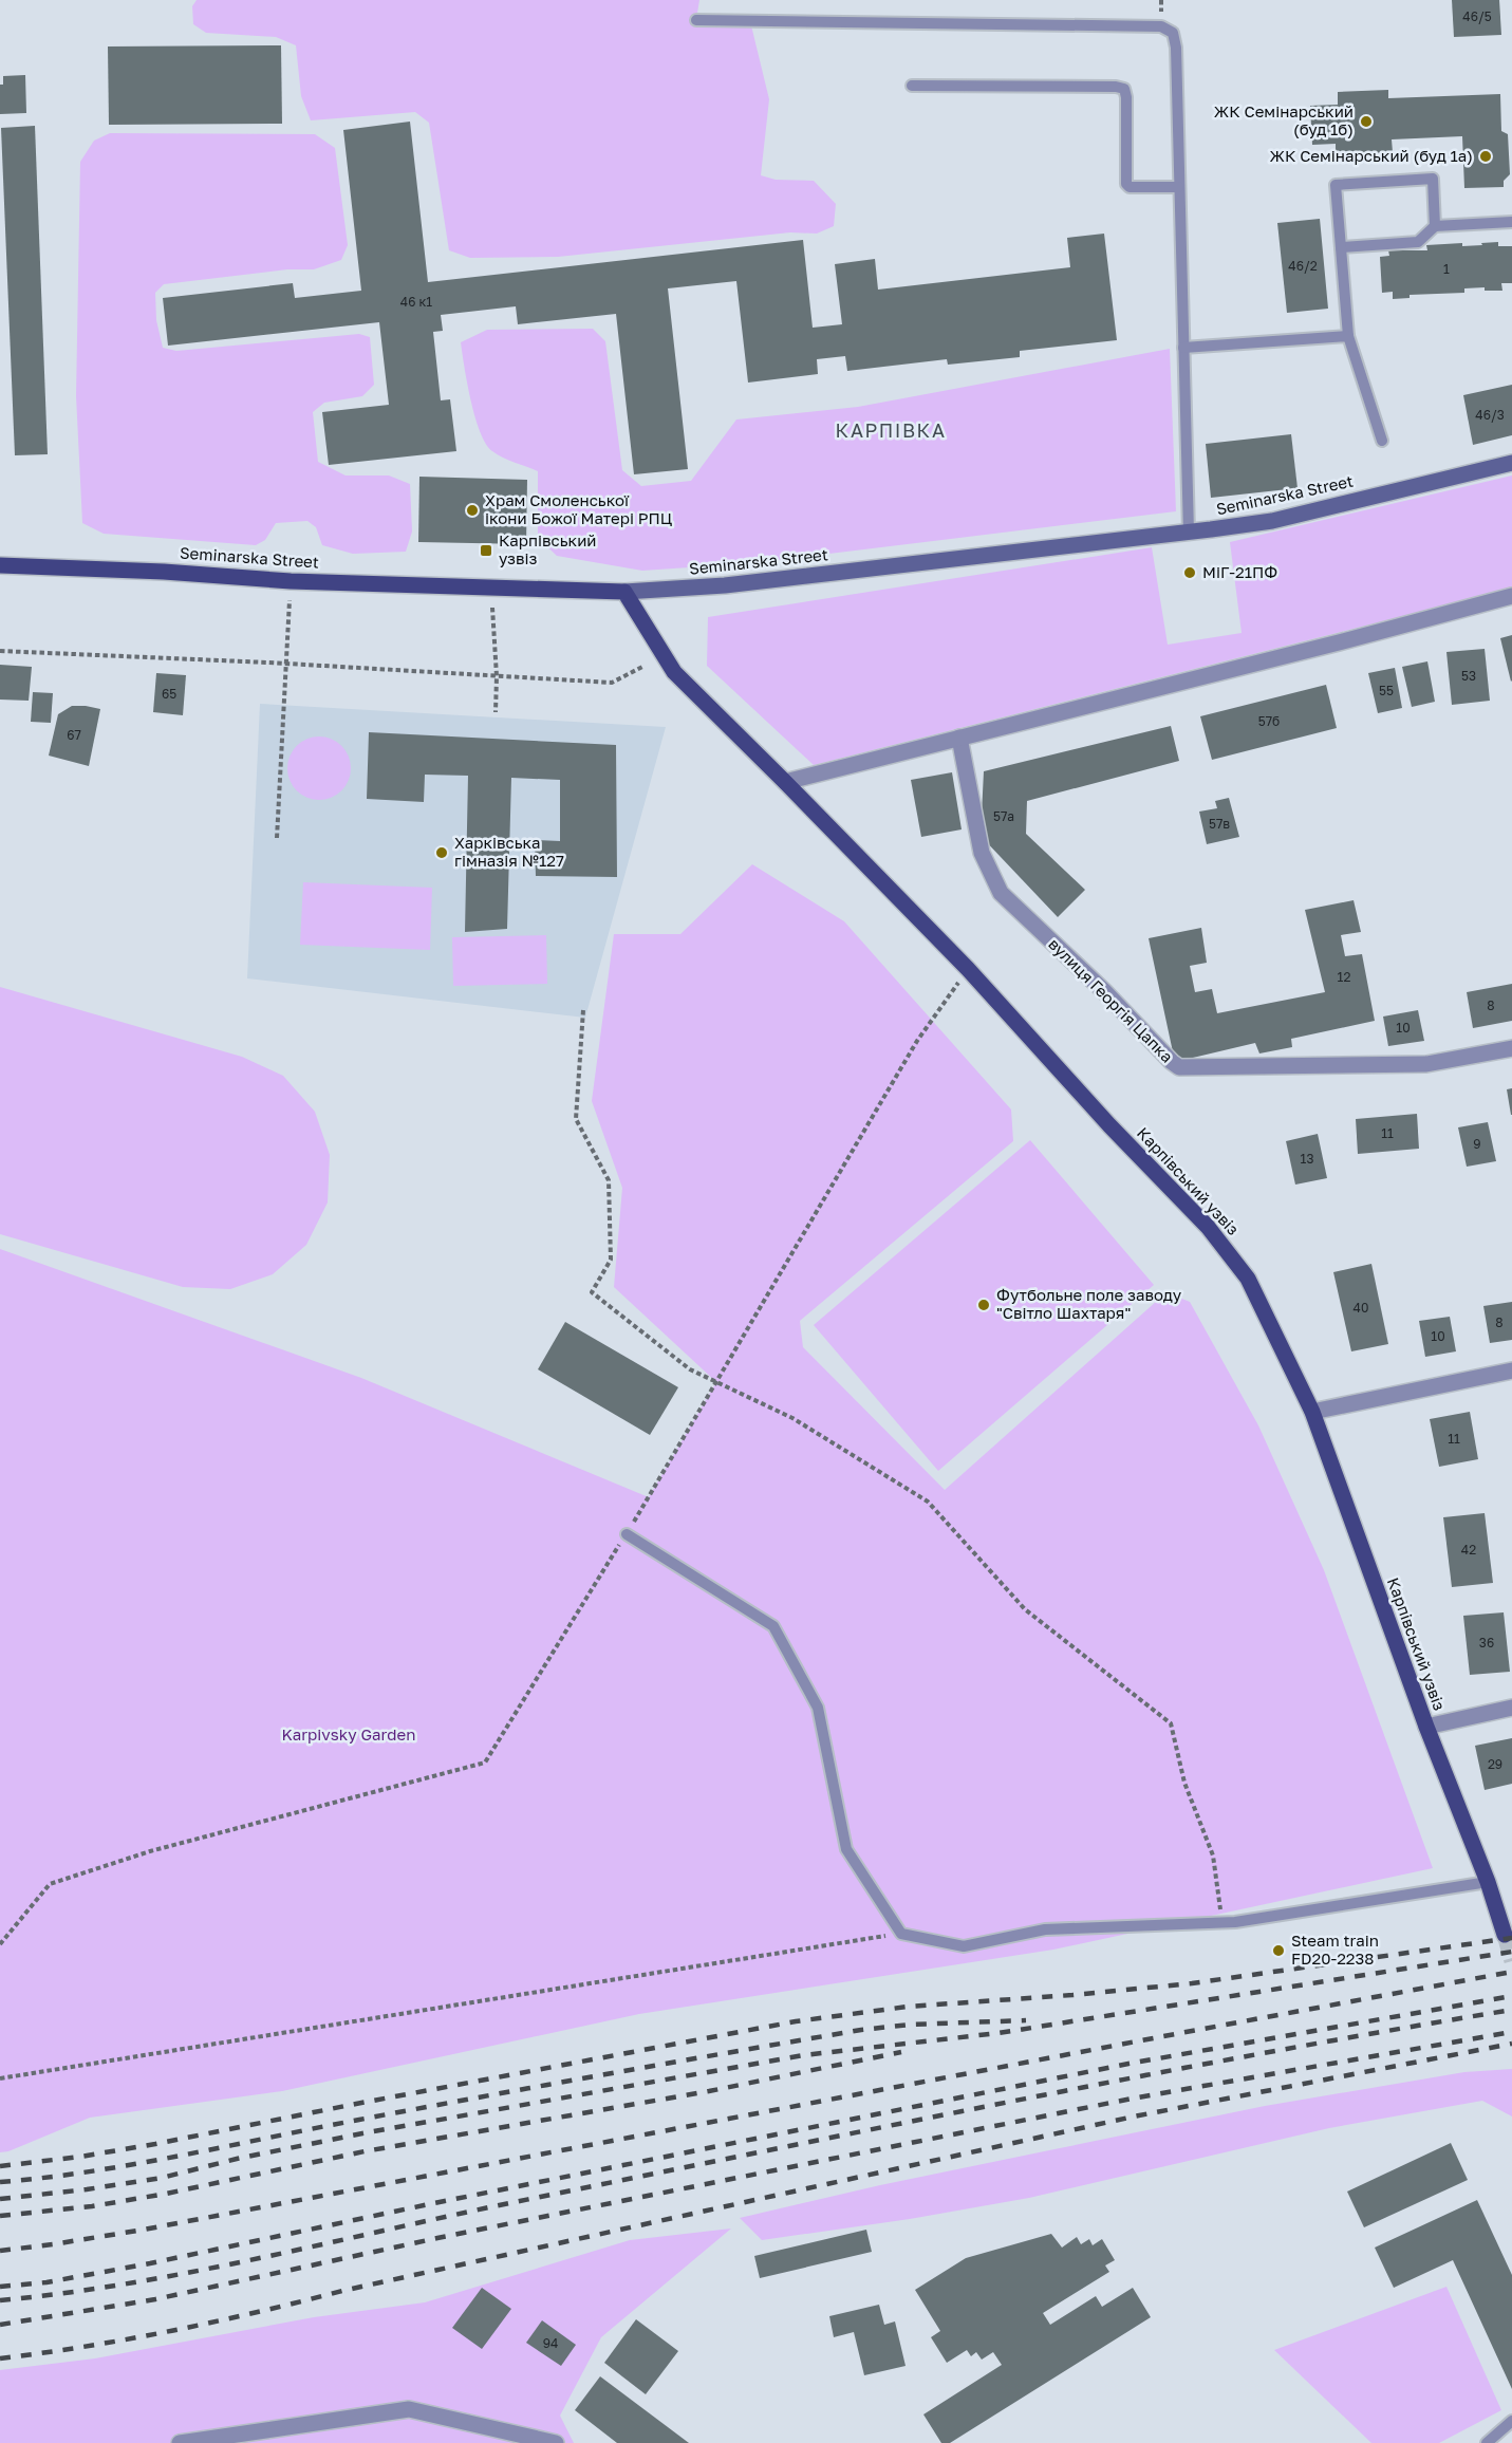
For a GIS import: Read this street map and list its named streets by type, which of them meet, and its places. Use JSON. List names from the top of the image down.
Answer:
{
  "streets": {
    "main road": ["Seminarska Street", "Карпівський узвіз"],
    "street": ["вулиця Георгія Цапка"]
  },
  "crossings": [
    ["Seminarska Street", "Карпівський узвіз"]
  ],
  "districts": ["КАРПІВКА"],
  "parks": ["Karpivsky Garden"],
  "places": {
    "other": [
      "ЖК Семінарський (буд 1б)",
      "ЖК Семінарський (буд 1а)",
      "Храм Смоленської ікони Божої Матері РПЦ",
      "МіГ-21ПФ",
      "Харківська гімназія №127",
      "Футбольне поле заводу \"Світло Шахтаря\"",
      "Steam train FD20-2238"
    ],
    "transit": ["Карпівський узвіз"]
  },
  "house_numbers": [
    "46/5",
    "46/2",
    "1",
    "46 к1",
    "46/3",
    "53",
    "55",
    "65",
    "57б",
    "67",
    "57а",
    "57в",
    "12",
    "8",
    "10",
    "11",
    "9",
    "13",
    "40",
    "8",
    "10",
    "11",
    "42",
    "36",
    "29",
    "94"
  ]
}
